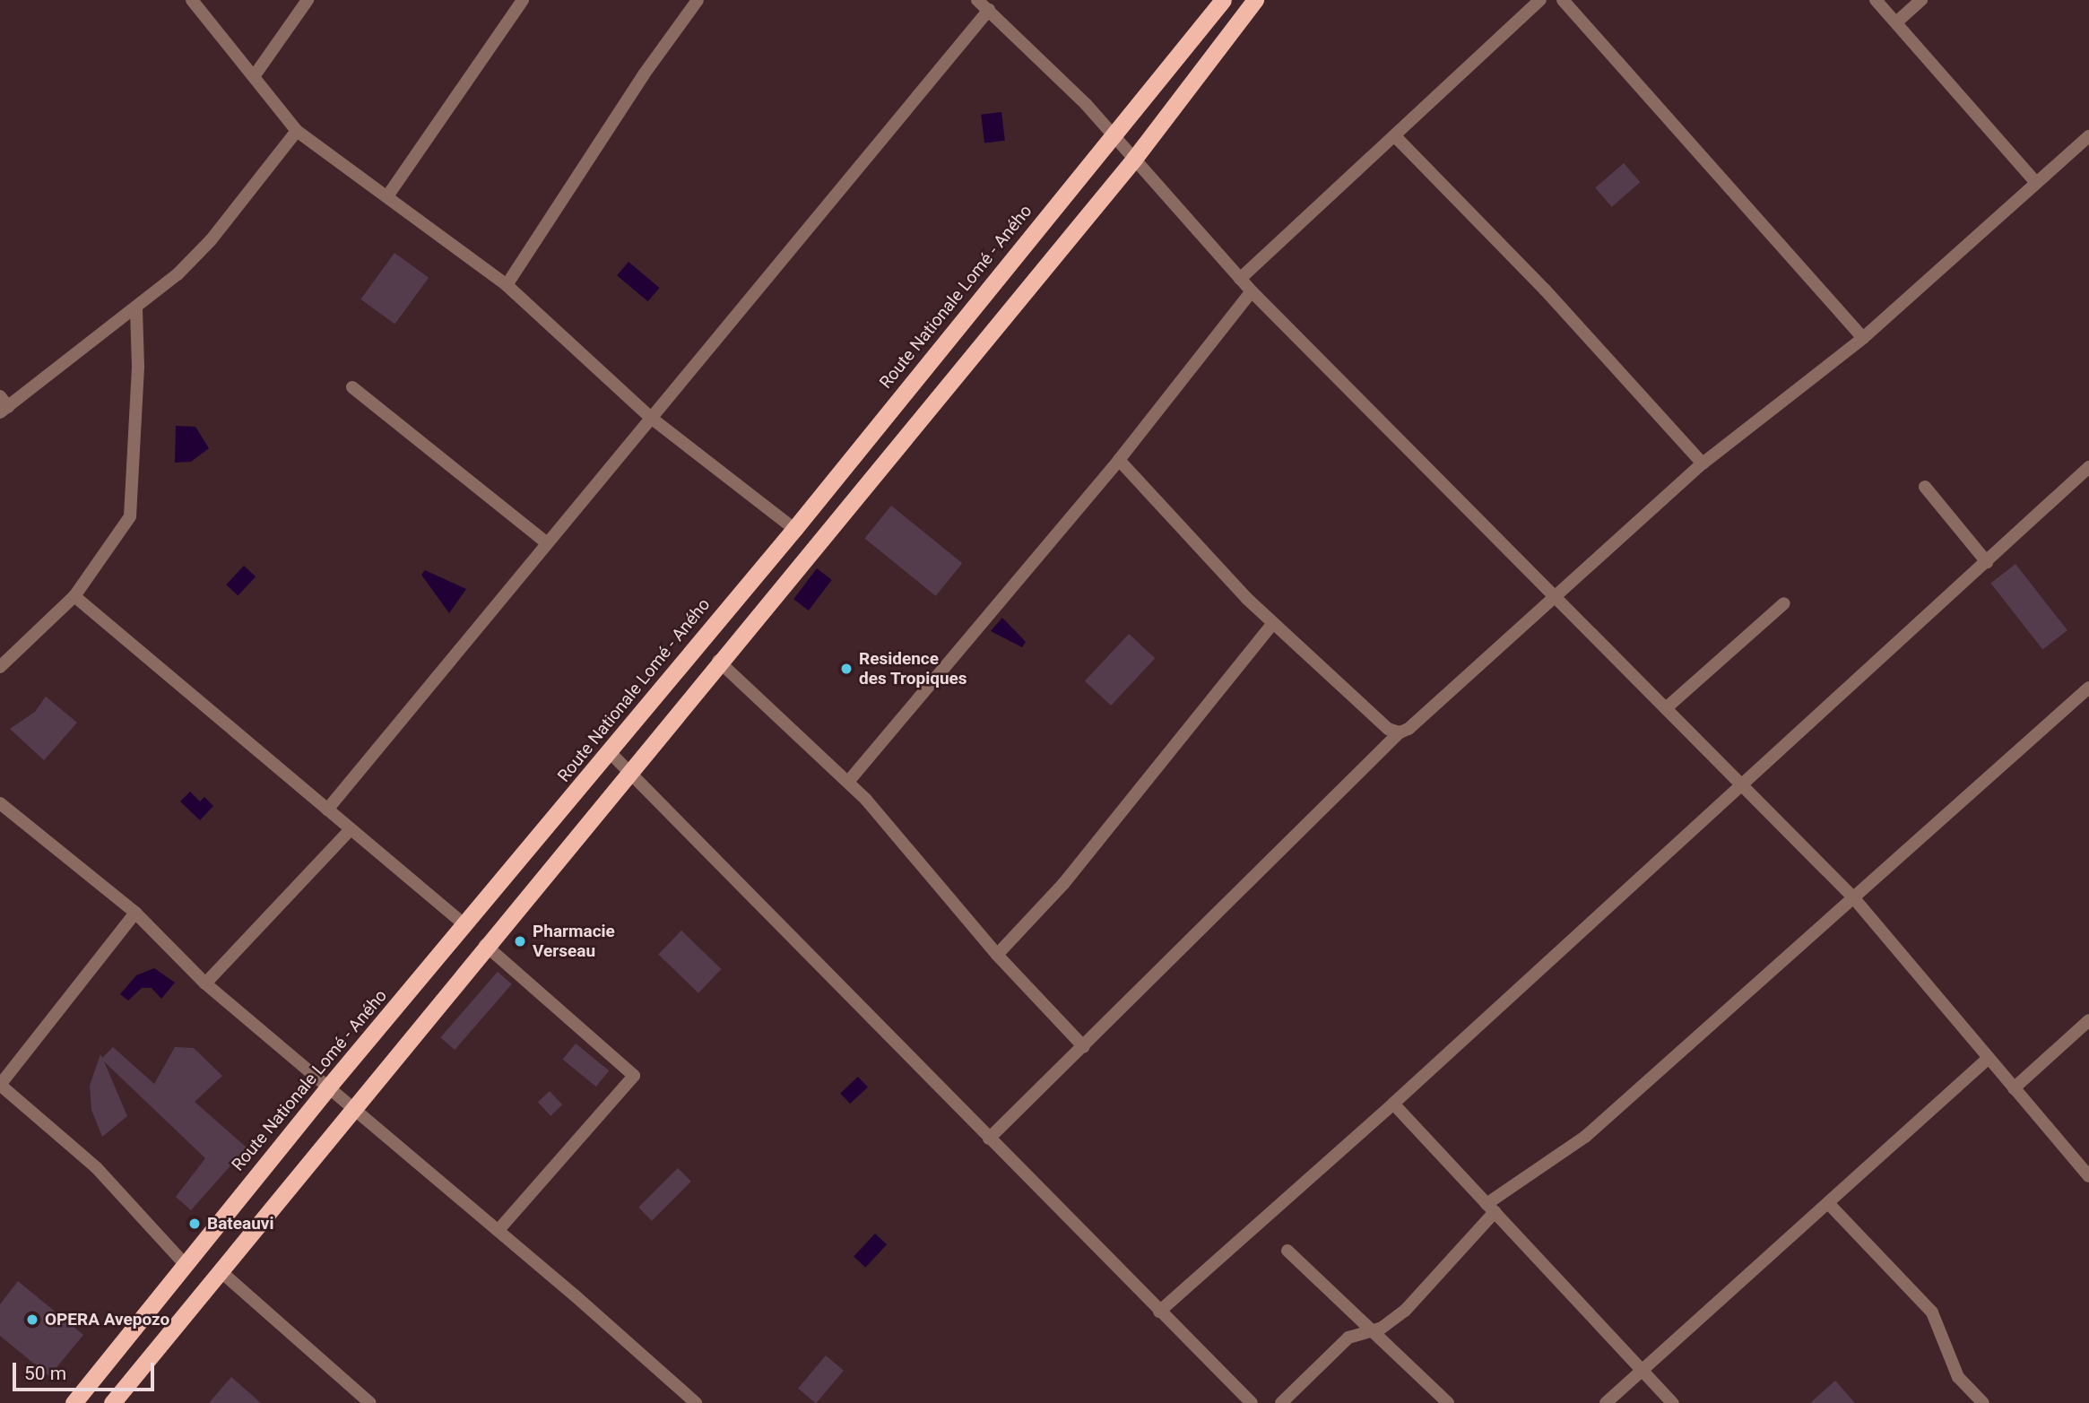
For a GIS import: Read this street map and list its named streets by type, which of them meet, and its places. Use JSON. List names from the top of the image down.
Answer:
{
  "streets": {
    "highway": ["Route Nationale Lomé - Aného"]
  },
  "places": [
    "Residence des Tropiques",
    "Pharmacie Verseau",
    "Bateauvi",
    "OPERA Avepozo"
  ],
  "scale_bar": "50 m"
}
